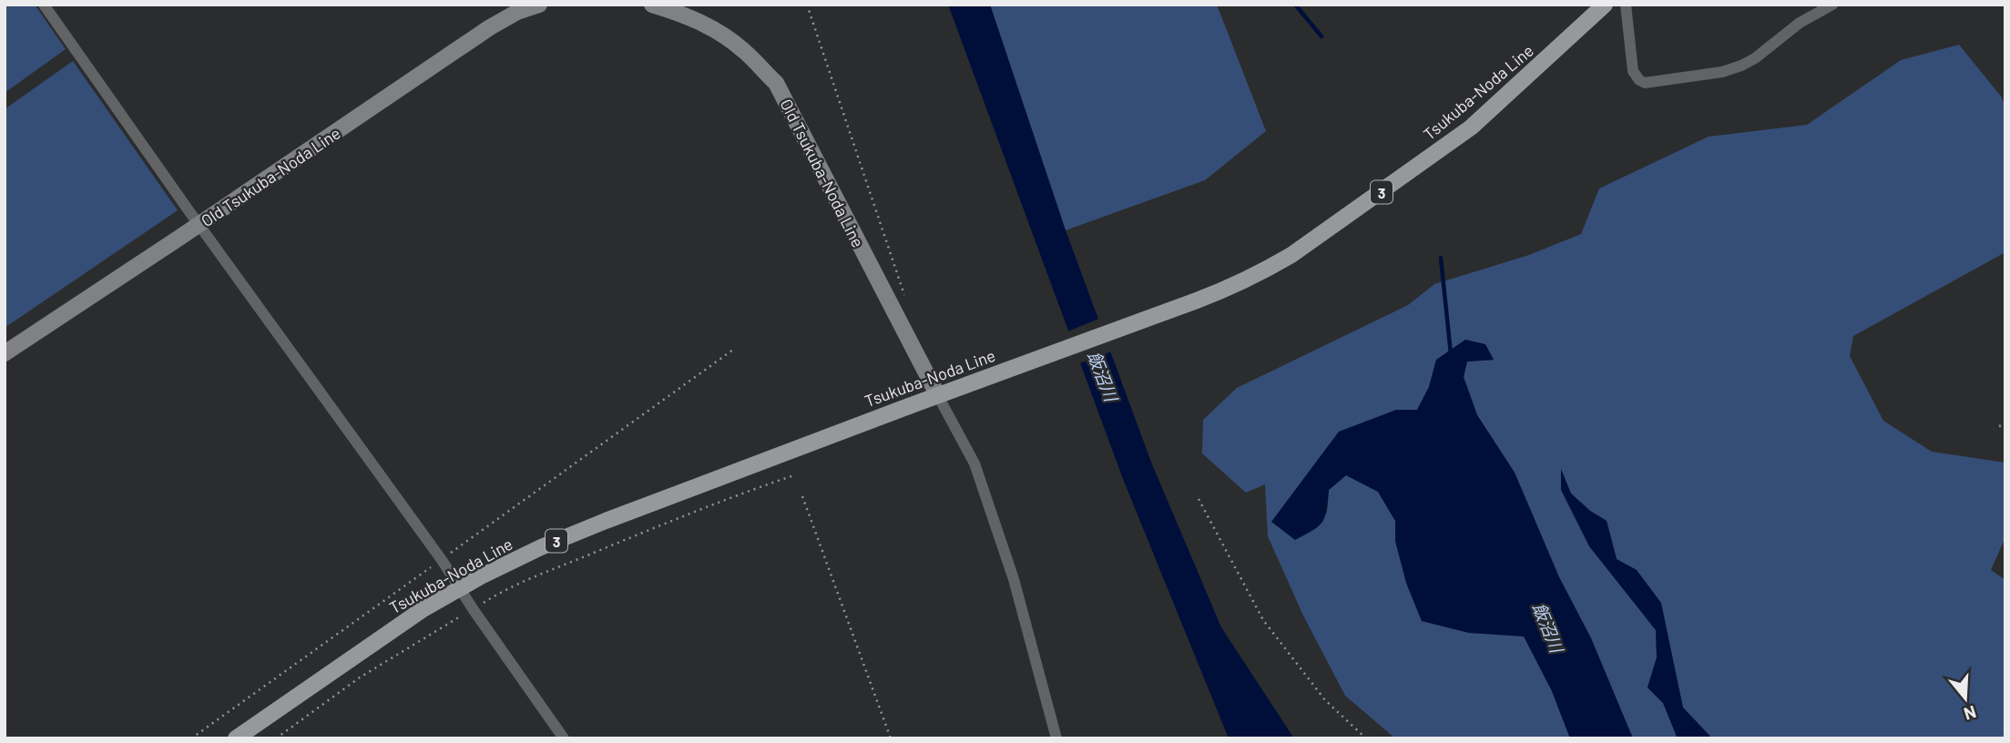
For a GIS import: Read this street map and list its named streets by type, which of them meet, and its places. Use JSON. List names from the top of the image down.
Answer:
{
  "streets": {
    "main road": ["Tsukuba-Noda Line", "3"],
    "street": ["Old Tsukuba-Noda Line"]
  },
  "crossings": [
    ["Tsukuba-Noda Line", "Old Tsukuba-Noda Line"]
  ],
  "water": ["飯沼川"],
  "north": "bottom"
}
